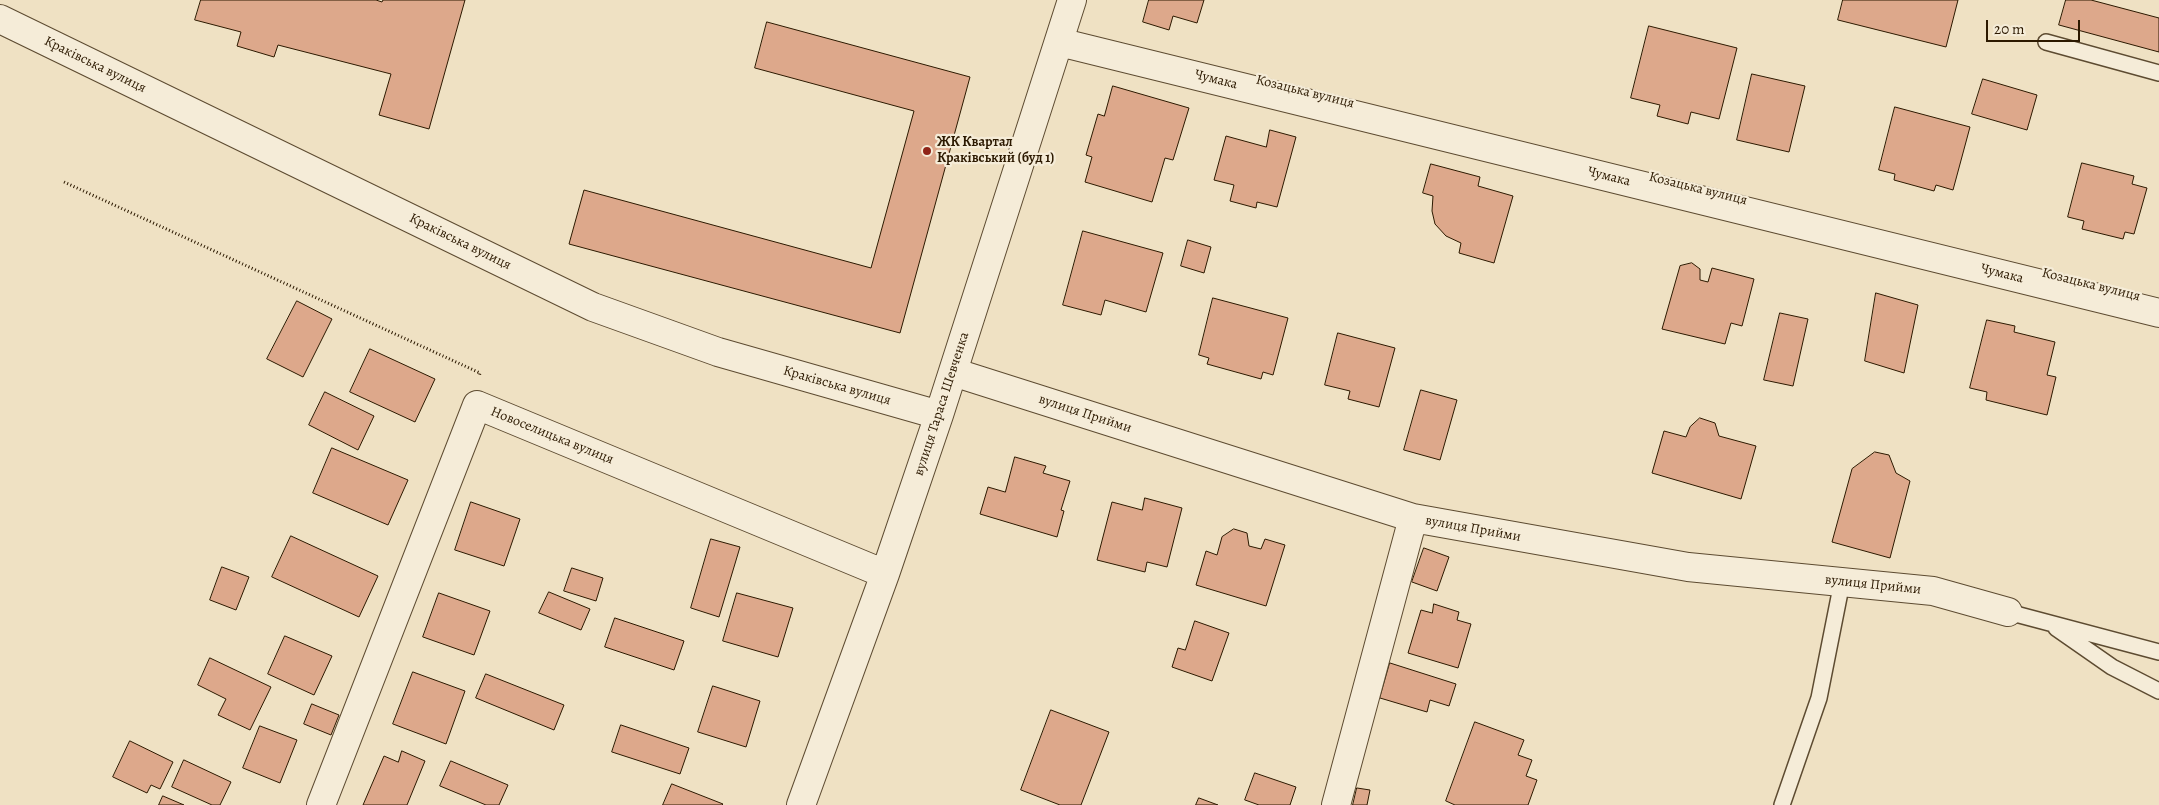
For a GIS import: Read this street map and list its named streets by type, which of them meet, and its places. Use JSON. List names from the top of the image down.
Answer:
{
  "streets": {
    "street": [
      "Краківська вулиця",
      "Чумака",
      "Козацька вулиця",
      "вулиця Тараса Шевченка",
      "вулиця Прийми",
      "Новоселицька вулиця"
    ]
  },
  "crossings": [
    ["Краківська вулиця", "вулиця Тараса Шевченка"],
    ["Чумака", "Козацька вулиця"],
    ["Чумака", "вулиця Тараса Шевченка"],
    ["Козацька вулиця", "вулиця Тараса Шевченка"],
    ["вулиця Тараса Шевченка", "вулиця Прийми"],
    ["вулиця Тараса Шевченка", "Новоселицька вулиця"]
  ],
  "places": ["ЖК Квартал Краківський (буд 1)"],
  "scale_bar": "20 m"
}
